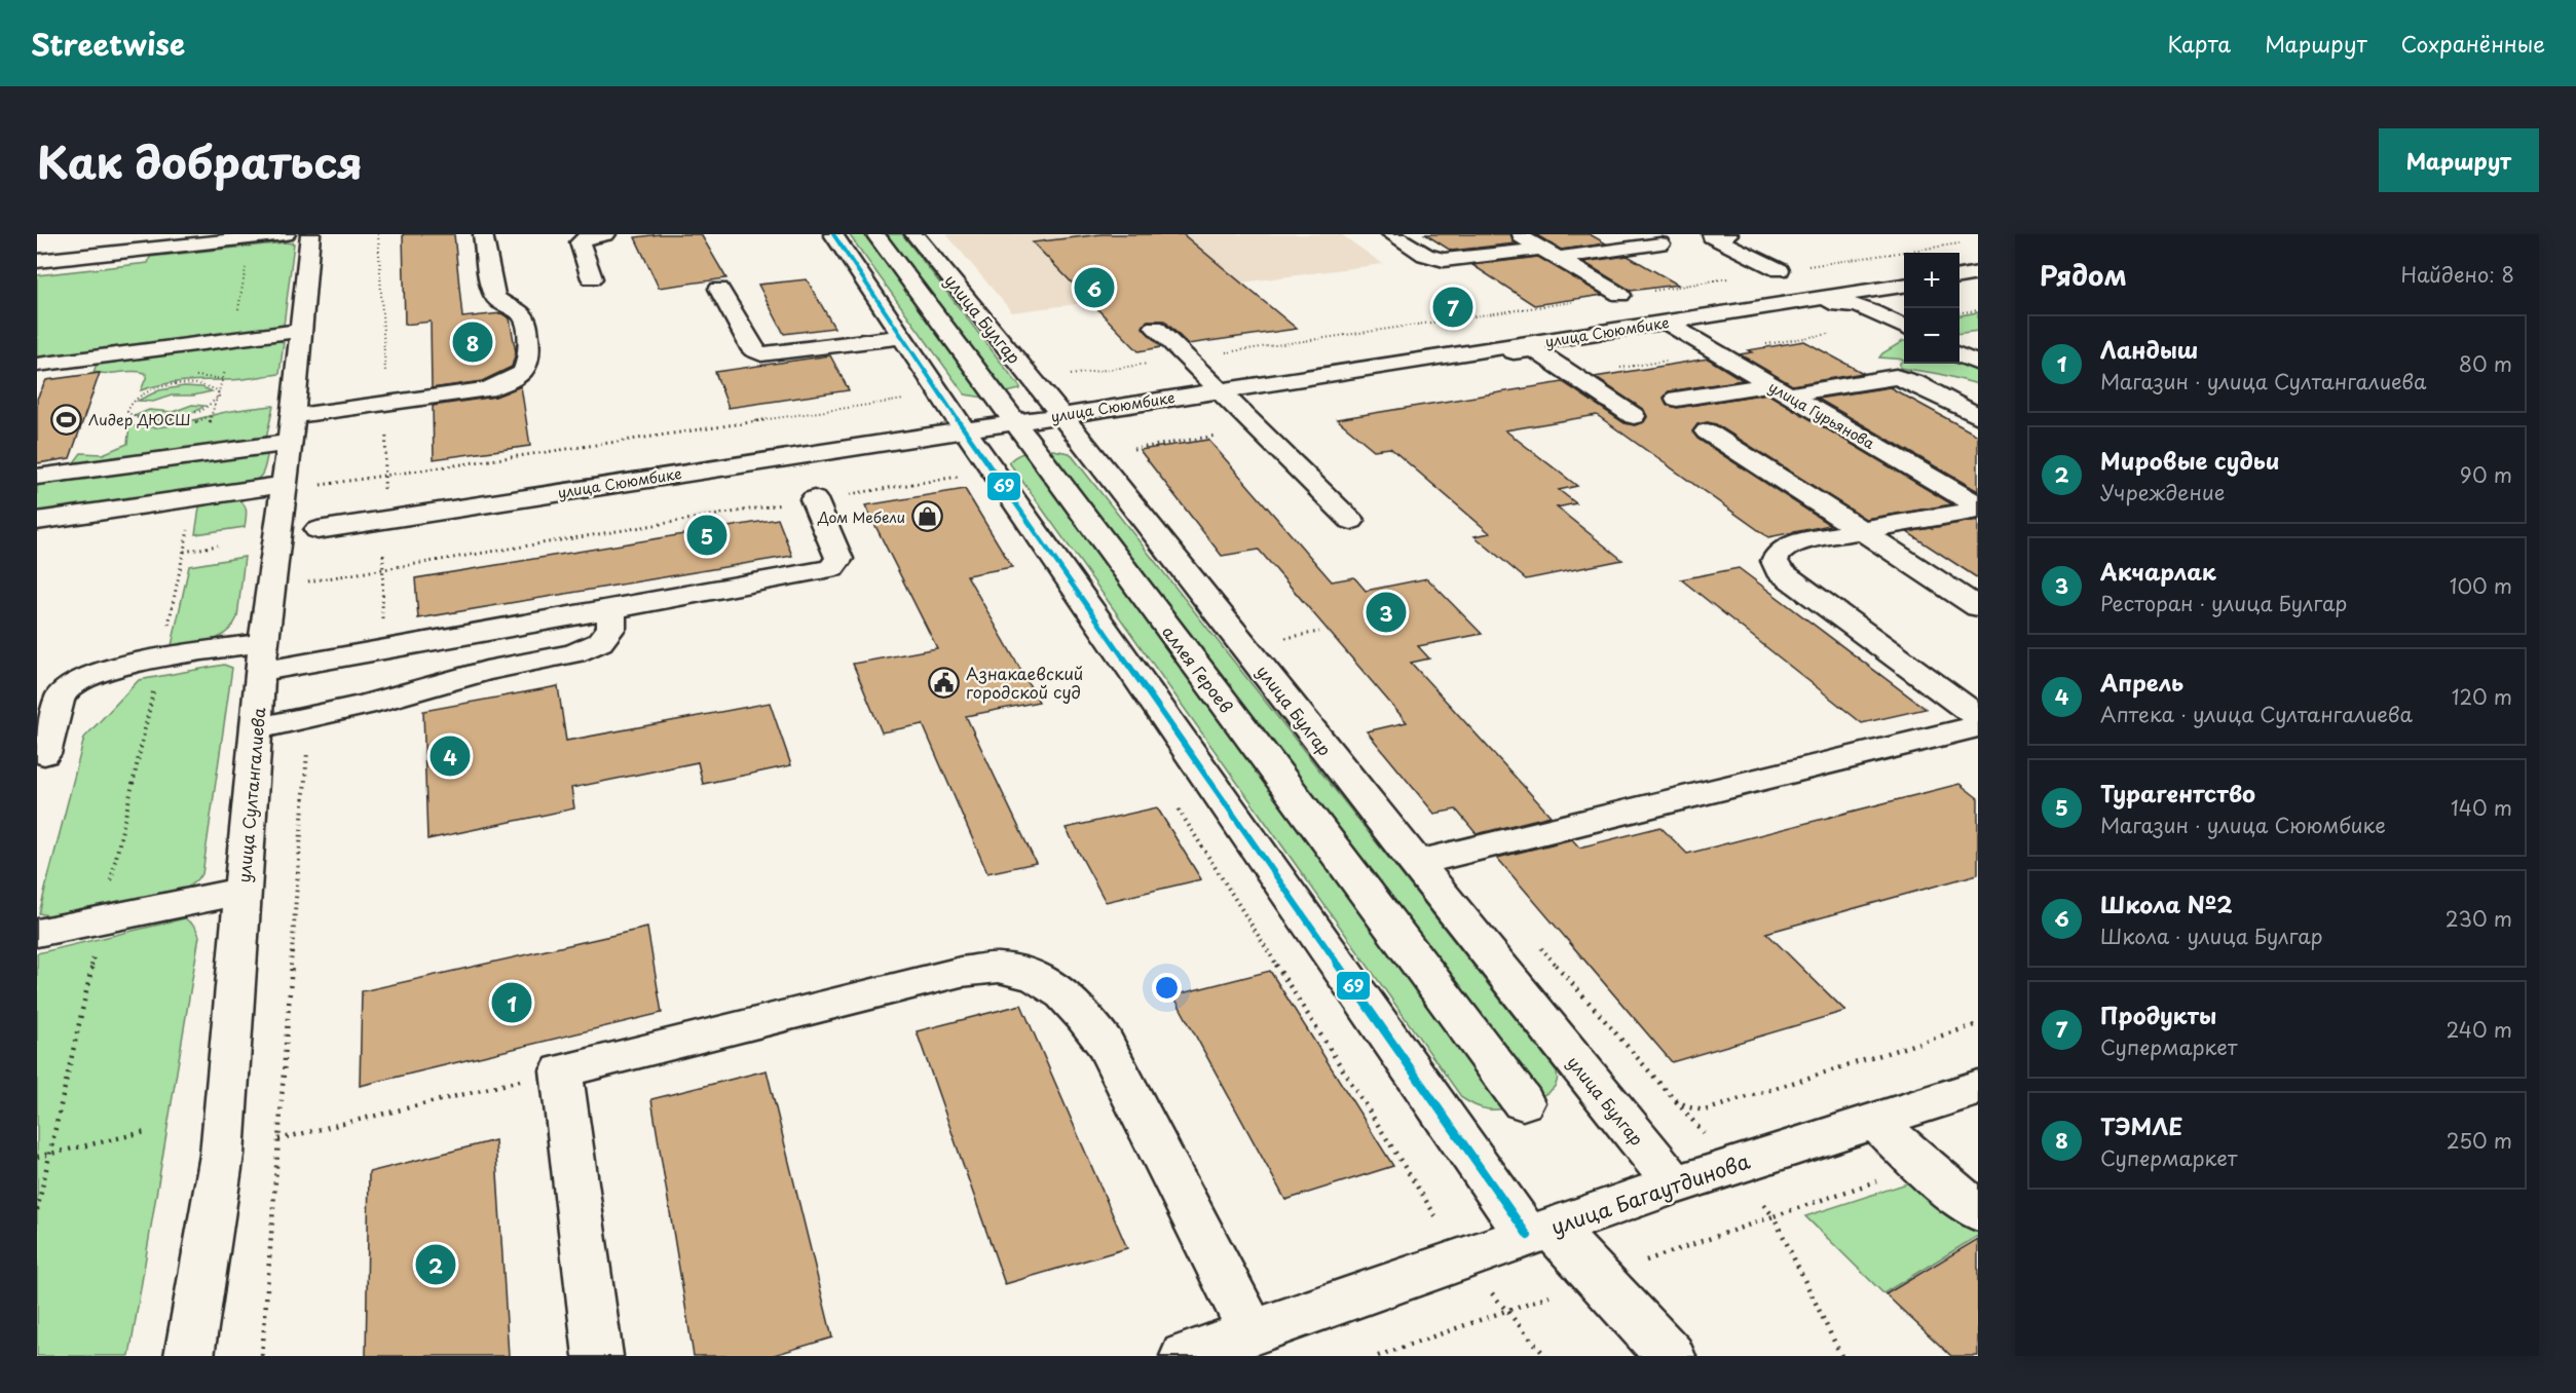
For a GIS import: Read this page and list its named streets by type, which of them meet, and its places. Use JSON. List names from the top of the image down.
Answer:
{
  "streets": {
    "street": [
      "улица Булгар",
      "улица Сююмбике",
      "улица Гурьянова",
      "аллея Героев",
      "улица Султангалиева",
      "улица Багаутдинова"
    ]
  },
  "crossings": [
    ["улица Булгар", "улица Сююмбике"],
    ["улица Булгар", "улица Багаутдинова"],
    ["улица Сююмбике", "улица Гурьянова"],
    ["улица Сююмбике", "аллея Героев"]
  ],
  "places": {
    "sports": ["Лидер ДЮСШ"],
    "shop": ["Дом Мебели"],
    "public building": ["Азнакаевский городской суд"]
  },
  "lines": ["transit line 69"],
  "page": {
    "header": "Streetwise",
    "nav": ["Карта", "Маршрут", "Сохранённые"],
    "title": "Как добраться",
    "buttons": "Маршрут",
    "heading": ["Рядом", "Найдено: 8"],
    "map_buttons": ["+", "−"],
    "pins": [
      "6",
      "7",
      "8",
      "5",
      "3",
      "4",
      "1",
      "2"
    ],
    "list": [
      {
        "mark": "1",
        "name": "Ландыш",
        "note": "Магазин · улица Султангалиева",
        "value": "80 m"
      },
      {
        "mark": "2",
        "name": "Мировые судьи",
        "note": "Учреждение",
        "value": "90 m"
      },
      {
        "mark": "3",
        "name": "Акчарлак",
        "note": "Ресторан · улица Булгар",
        "value": "100 m"
      },
      {
        "mark": "4",
        "name": "Апрель",
        "note": "Аптека · улица Султангалиева",
        "value": "120 m"
      },
      {
        "mark": "5",
        "name": "Турагентство",
        "note": "Магазин · улица Сююмбике",
        "value": "140 m"
      },
      {
        "mark": "6",
        "name": "Школа №2",
        "note": "Школа · улица Булгар",
        "value": "230 m"
      },
      {
        "mark": "7",
        "name": "Продукты",
        "note": "Супермаркет",
        "value": "240 m"
      },
      {
        "mark": "8",
        "name": "ТЭМЛЕ",
        "note": "Супермаркет",
        "value": "250 m"
      }
    ]
  }
}
